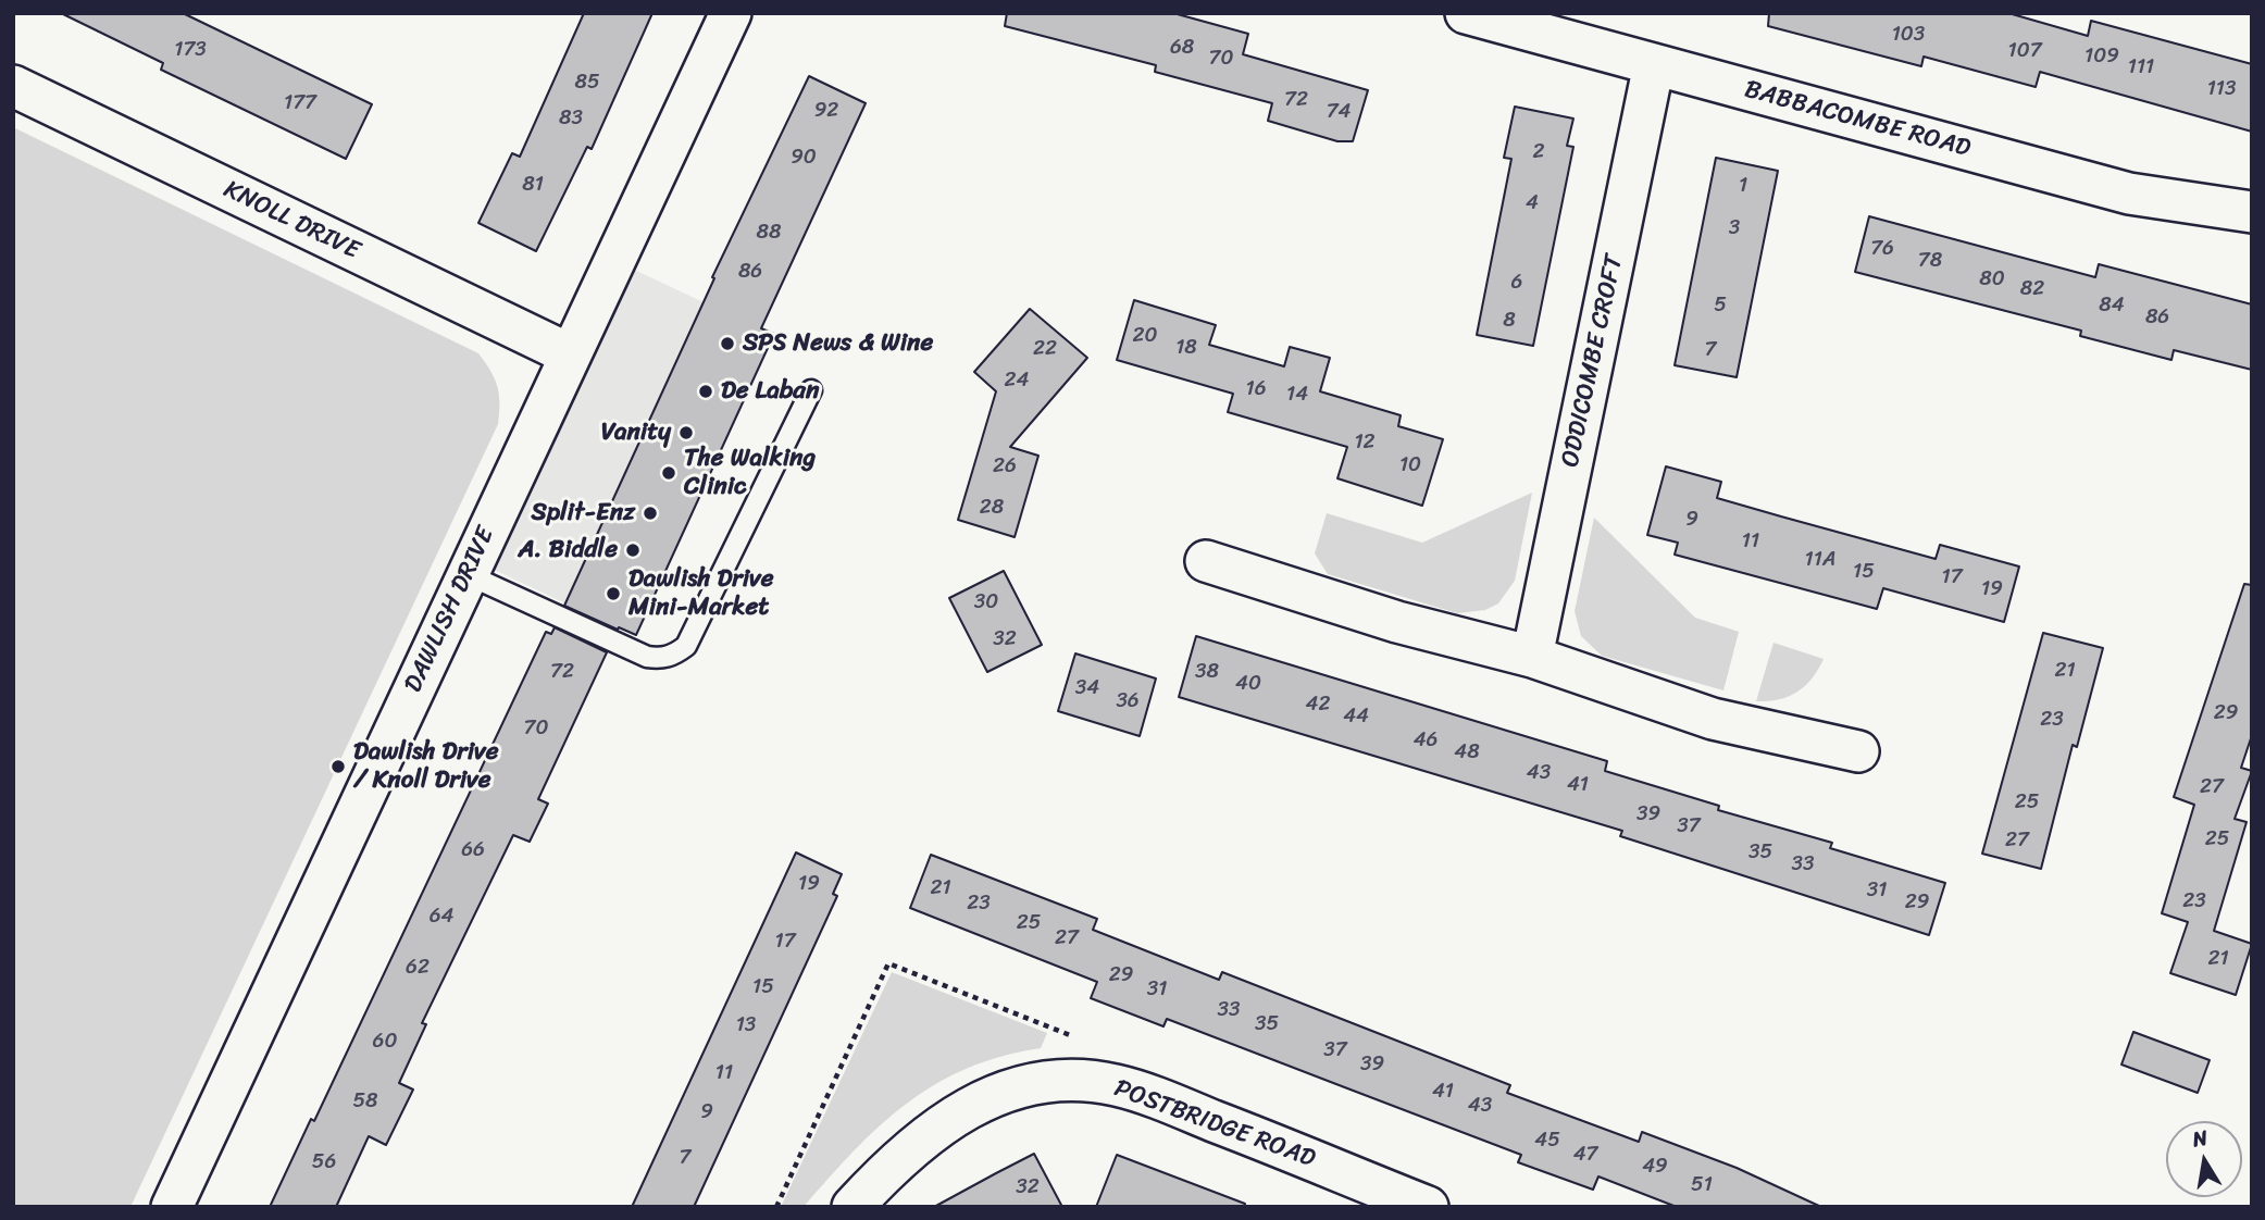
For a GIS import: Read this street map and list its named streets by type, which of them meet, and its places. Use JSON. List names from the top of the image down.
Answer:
{
  "streets": {
    "street": [
      "BABBACOMBE ROAD",
      "KNOLL DRIVE",
      "ODDICOMBE CROFT",
      "DAWLISH DRIVE",
      "POSTBRIDGE ROAD"
    ]
  },
  "crossings": [
    ["BABBACOMBE ROAD", "ODDICOMBE CROFT"],
    ["KNOLL DRIVE", "DAWLISH DRIVE"]
  ],
  "places": [
    "SPS News & Wine",
    "De Laban",
    "Vanity",
    "The Walking Clinic",
    "Split-Enz",
    "A. Biddle",
    "Dawlish Drive Mini-Market",
    "Dawlish Drive / Knoll Drive"
  ],
  "house_numbers": [
    "103",
    "68",
    "173",
    "107",
    "109",
    "70",
    "111",
    "85",
    "113",
    "72",
    "177",
    "92",
    "74",
    "83",
    "2",
    "90",
    "81",
    "1",
    "4",
    "3",
    "88",
    "76",
    "78",
    "86",
    "80",
    "6",
    "82",
    "5",
    "84",
    "86",
    "8",
    "20",
    "18",
    "22",
    "7",
    "24",
    "16",
    "14",
    "12",
    "10",
    "26",
    "28",
    "9",
    "11",
    "11A",
    "15",
    "17",
    "19",
    "30",
    "32",
    "21",
    "72",
    "38",
    "40",
    "34",
    "36",
    "42",
    "29",
    "44",
    "23",
    "70",
    "46",
    "48",
    "43",
    "41",
    "27",
    "25",
    "39",
    "37",
    "25",
    "27",
    "66",
    "35",
    "33",
    "19",
    "21",
    "31",
    "23",
    "29",
    "23",
    "64",
    "25",
    "27",
    "17",
    "21",
    "62",
    "29",
    "15",
    "31",
    "33",
    "35",
    "13",
    "60",
    "37",
    "39",
    "11",
    "41",
    "58",
    "43",
    "9",
    "45",
    "47",
    "7",
    "56",
    "49",
    "51",
    "32"
  ],
  "north": "top"
}
